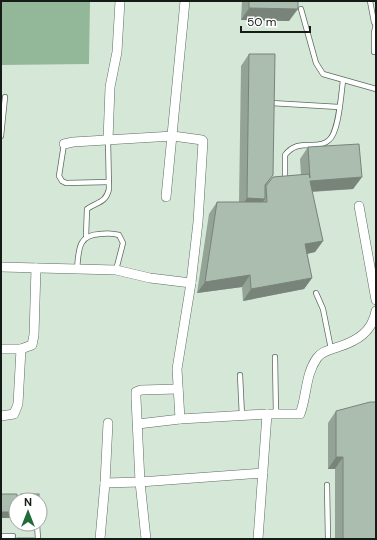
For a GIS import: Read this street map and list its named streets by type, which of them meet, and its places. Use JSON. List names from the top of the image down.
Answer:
{
  "scale_bar": "50 m",
  "north": "top"
}
